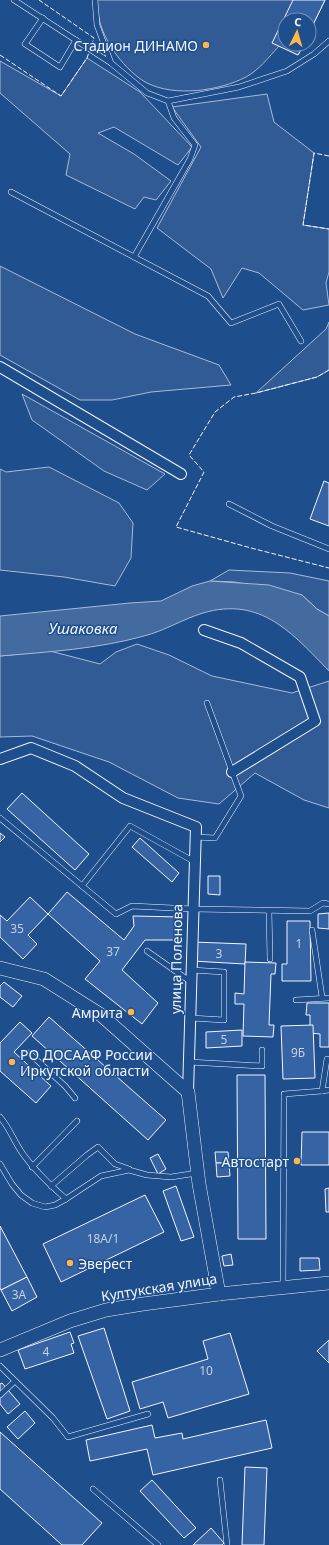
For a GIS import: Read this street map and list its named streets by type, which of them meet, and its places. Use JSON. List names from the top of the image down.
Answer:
{
  "streets": {
    "street": ["улица Поленова", "Култукская улица"]
  },
  "crossings": [
    ["улица Поленова", "Култукская улица"]
  ],
  "water": ["Ушаковка"],
  "places": [
    "Стадион ДИНАМО",
    "Амрита",
    "РО ДОСААФ России Иркутской области",
    "Автостарт",
    "Эверест"
  ],
  "house_numbers": [
    "35",
    "1",
    "37",
    "3",
    "5",
    "9Б",
    "18А/1",
    "3А",
    "4",
    "10"
  ],
  "north": "top"
}
